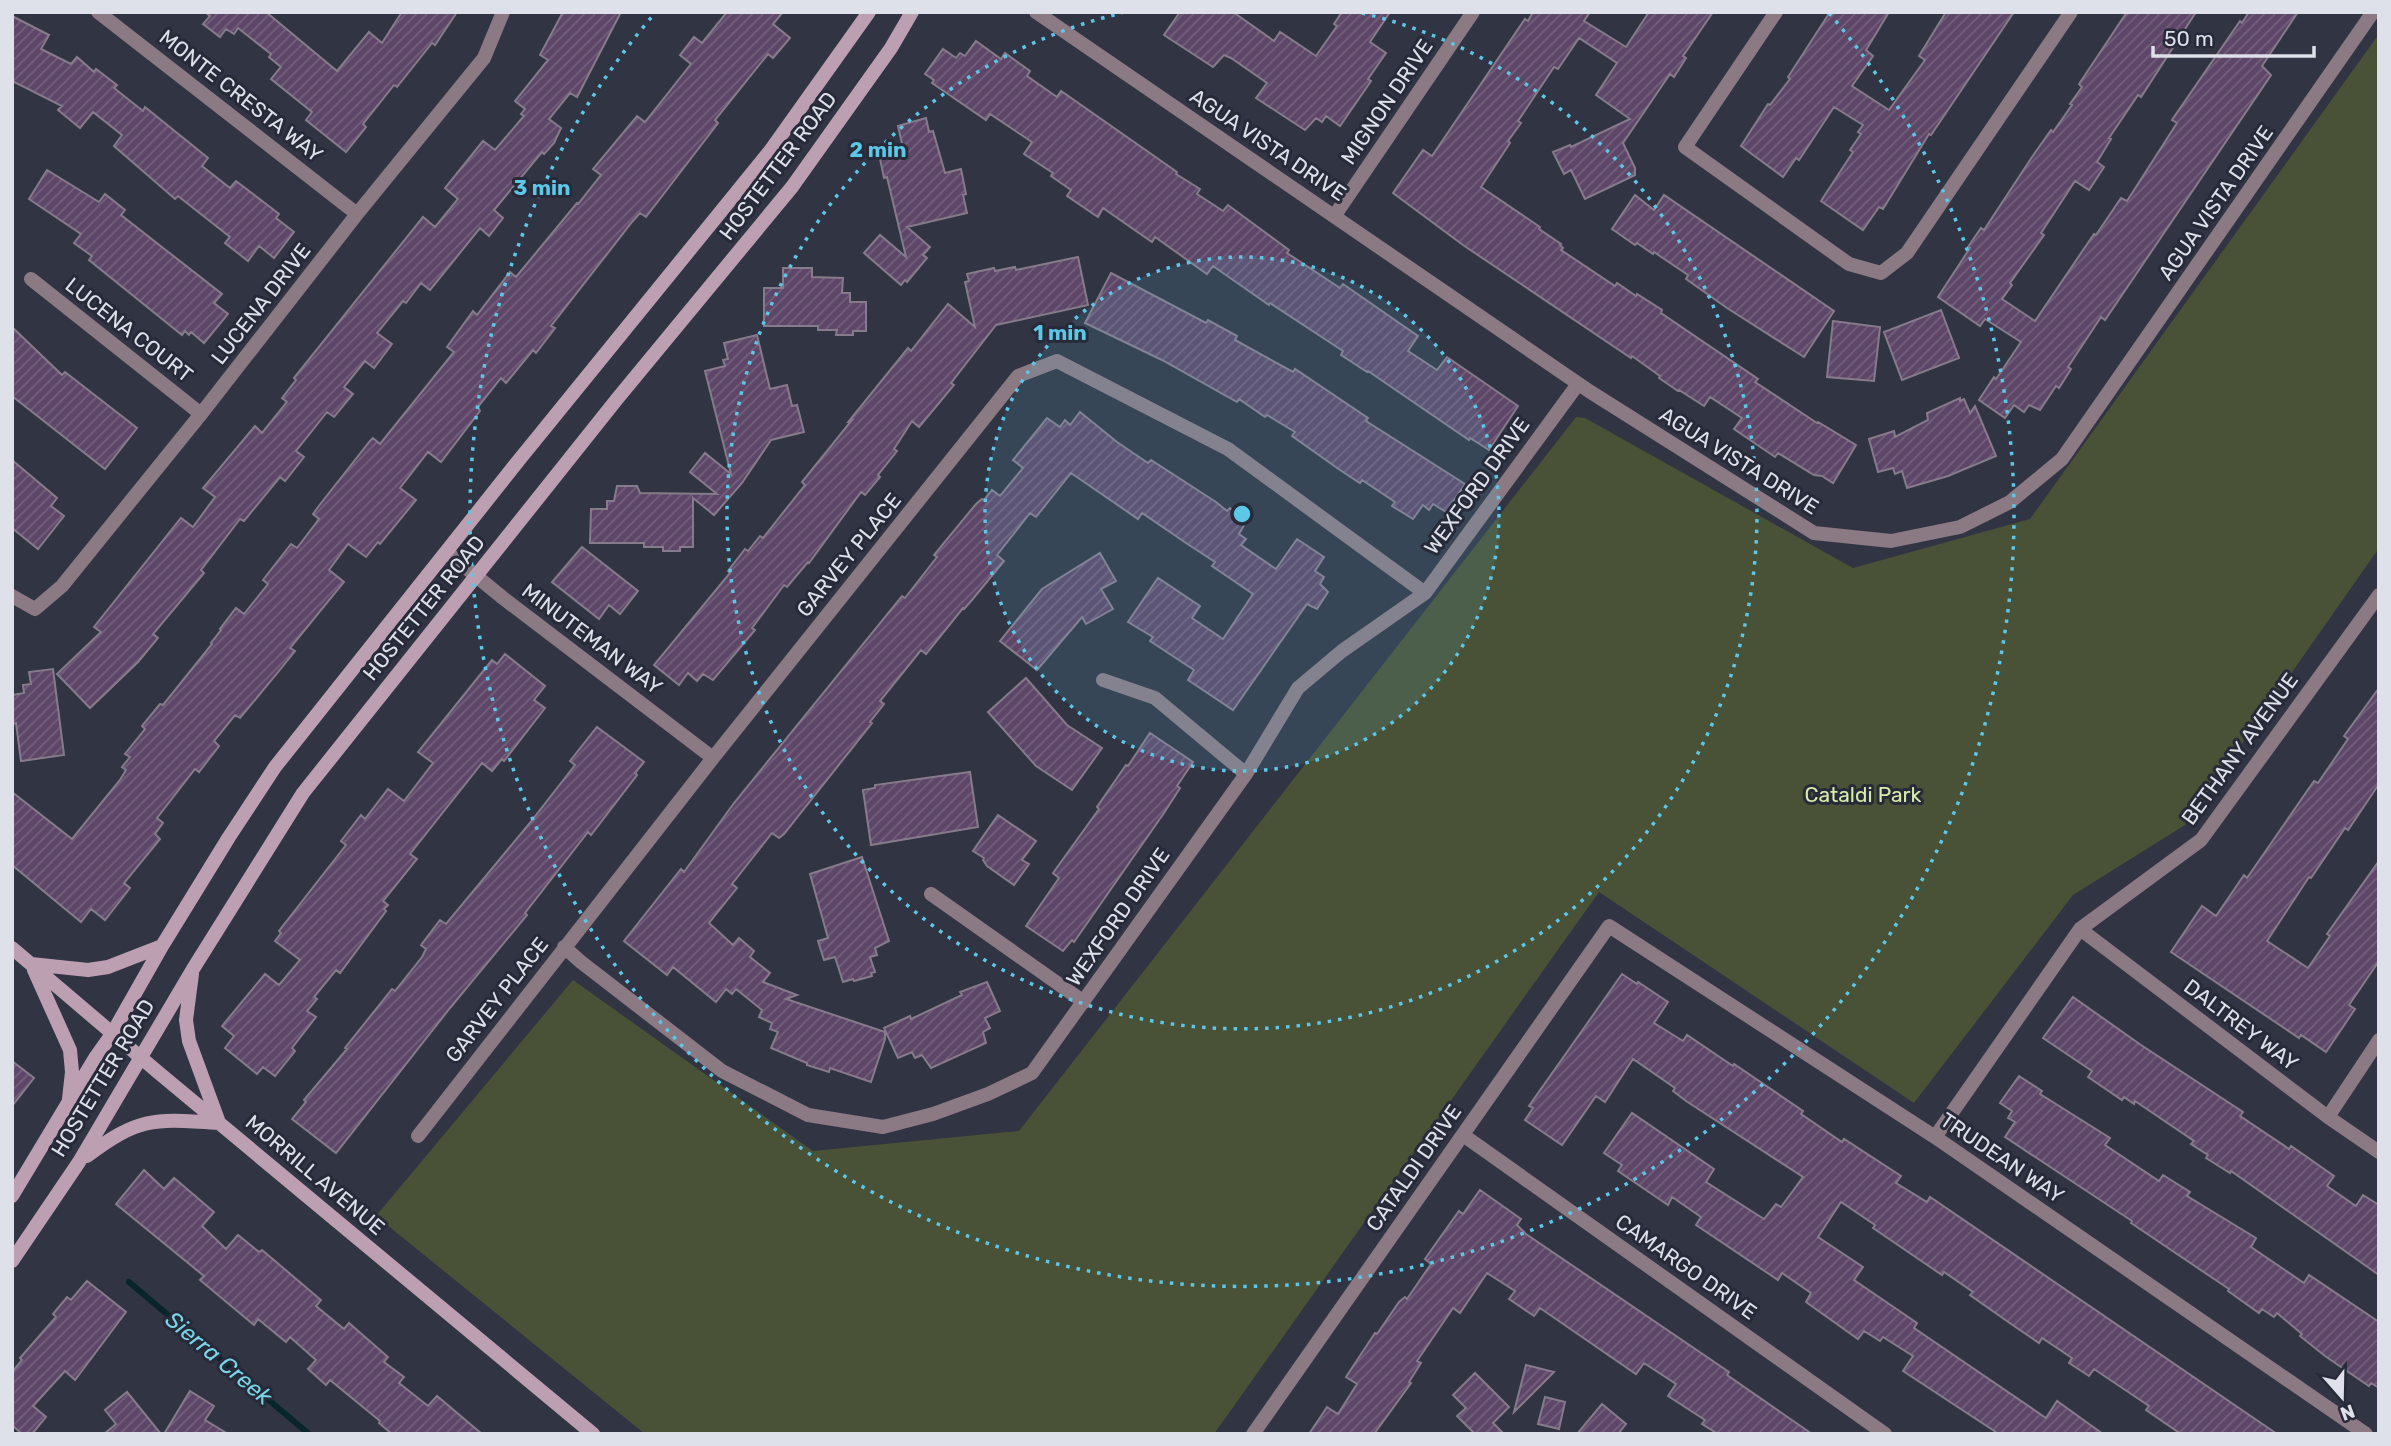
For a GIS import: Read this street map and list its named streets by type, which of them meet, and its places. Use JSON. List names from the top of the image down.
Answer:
{
  "streets": {
    "main road": ["HOSTETTER ROAD", "MORRILL AVENUE"],
    "street": [
      "MONTE CRESTA WAY",
      "MIGNON DRIVE",
      "AGUA VISTA DRIVE",
      "LUCENA DRIVE",
      "LUCENA COURT",
      "WEXFORD DRIVE",
      "GARVEY PLACE",
      "MINUTEMAN WAY",
      "BETHANY AVENUE",
      "DALTREY WAY",
      "TRUDEAN WAY",
      "CATALDI DRIVE",
      "CAMARGO DRIVE"
    ]
  },
  "crossings": [
    ["MONTE CRESTA WAY", "LUCENA DRIVE"],
    ["MIGNON DRIVE", "AGUA VISTA DRIVE"],
    ["AGUA VISTA DRIVE", "WEXFORD DRIVE"],
    ["HOSTETTER ROAD", "MINUTEMAN WAY"],
    ["HOSTETTER ROAD", "MORRILL AVENUE"],
    ["LUCENA DRIVE", "LUCENA COURT"],
    ["WEXFORD DRIVE", "GARVEY PLACE"],
    ["GARVEY PLACE", "MINUTEMAN WAY"],
    ["BETHANY AVENUE", "DALTREY WAY"],
    ["BETHANY AVENUE", "TRUDEAN WAY"],
    ["TRUDEAN WAY", "CATALDI DRIVE"],
    ["CATALDI DRIVE", "CAMARGO DRIVE"]
  ],
  "water": ["Sierra Creek"],
  "parks": ["Cataldi Park"],
  "scale_bar": "50 m",
  "north": "bottom",
  "rings": ["2 min", "3 min", "1 min"]
}
